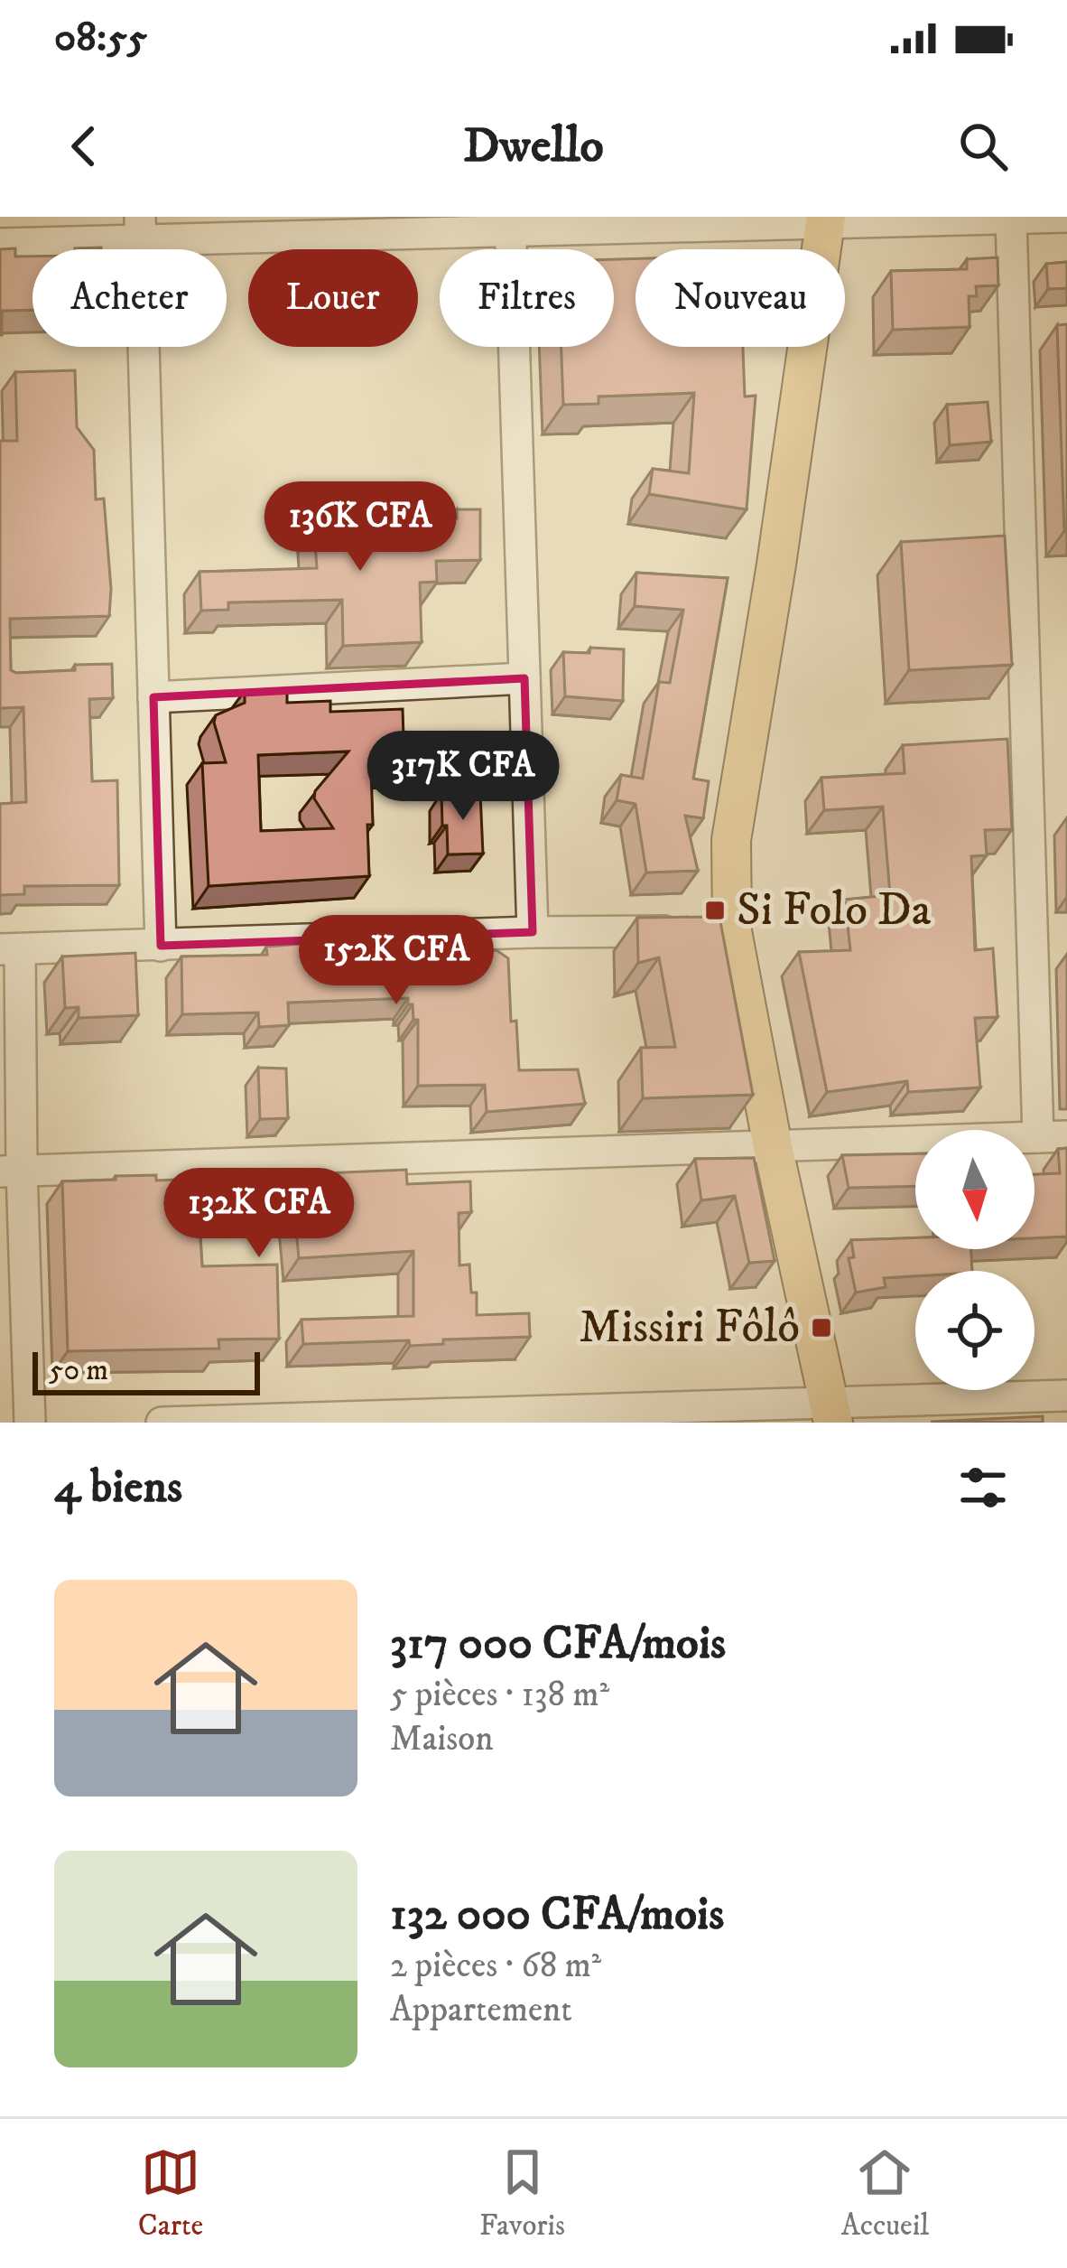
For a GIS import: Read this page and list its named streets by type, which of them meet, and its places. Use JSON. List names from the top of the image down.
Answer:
{
  "places": {
    "transit": ["Si Folo Da", "Missiri Fôlô"]
  },
  "scale_bar": "50 m",
  "north": "bottom",
  "page": {
    "status": "08:55",
    "header": "Dwello",
    "chip": [
      "Acheter",
      "Louer",
      "Filtres",
      "Nouveau"
    ],
    "price": [
      "136K CFA",
      "317K CFA",
      "152K CFA",
      "132K CFA"
    ],
    "scale": "50 m",
    "heading": "4 biens",
    "list": [
      {
        "name": "317 000 CFA/mois",
        "note": "5 pièces · 138 m² · Maison"
      },
      {
        "name": "132 000 CFA/mois",
        "note": "2 pièces · 68 m² · Appartement"
      }
    ],
    "tabs": ["Carte", "Favoris", "Accueil"]
  }
}
